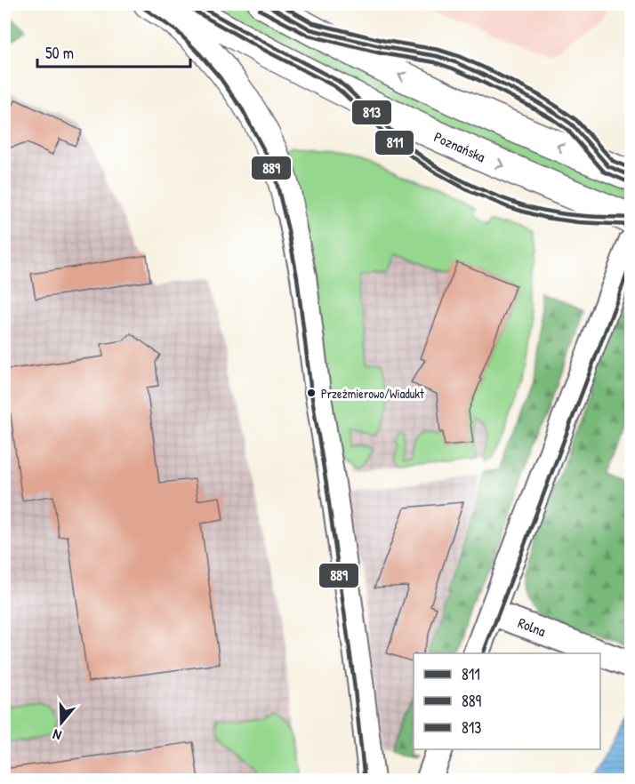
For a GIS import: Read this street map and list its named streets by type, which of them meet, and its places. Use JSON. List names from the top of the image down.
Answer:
{
  "streets": {
    "main road": ["Poznańska"],
    "street": ["Rolna"]
  },
  "places": ["Przeźmierowo/Wiadukt"],
  "lines": ["transit line 811", "transit line 813", "transit line 889"],
  "legend": ["811", "889", "813"],
  "scale_bar": "50 m",
  "north": "bottom"
}
